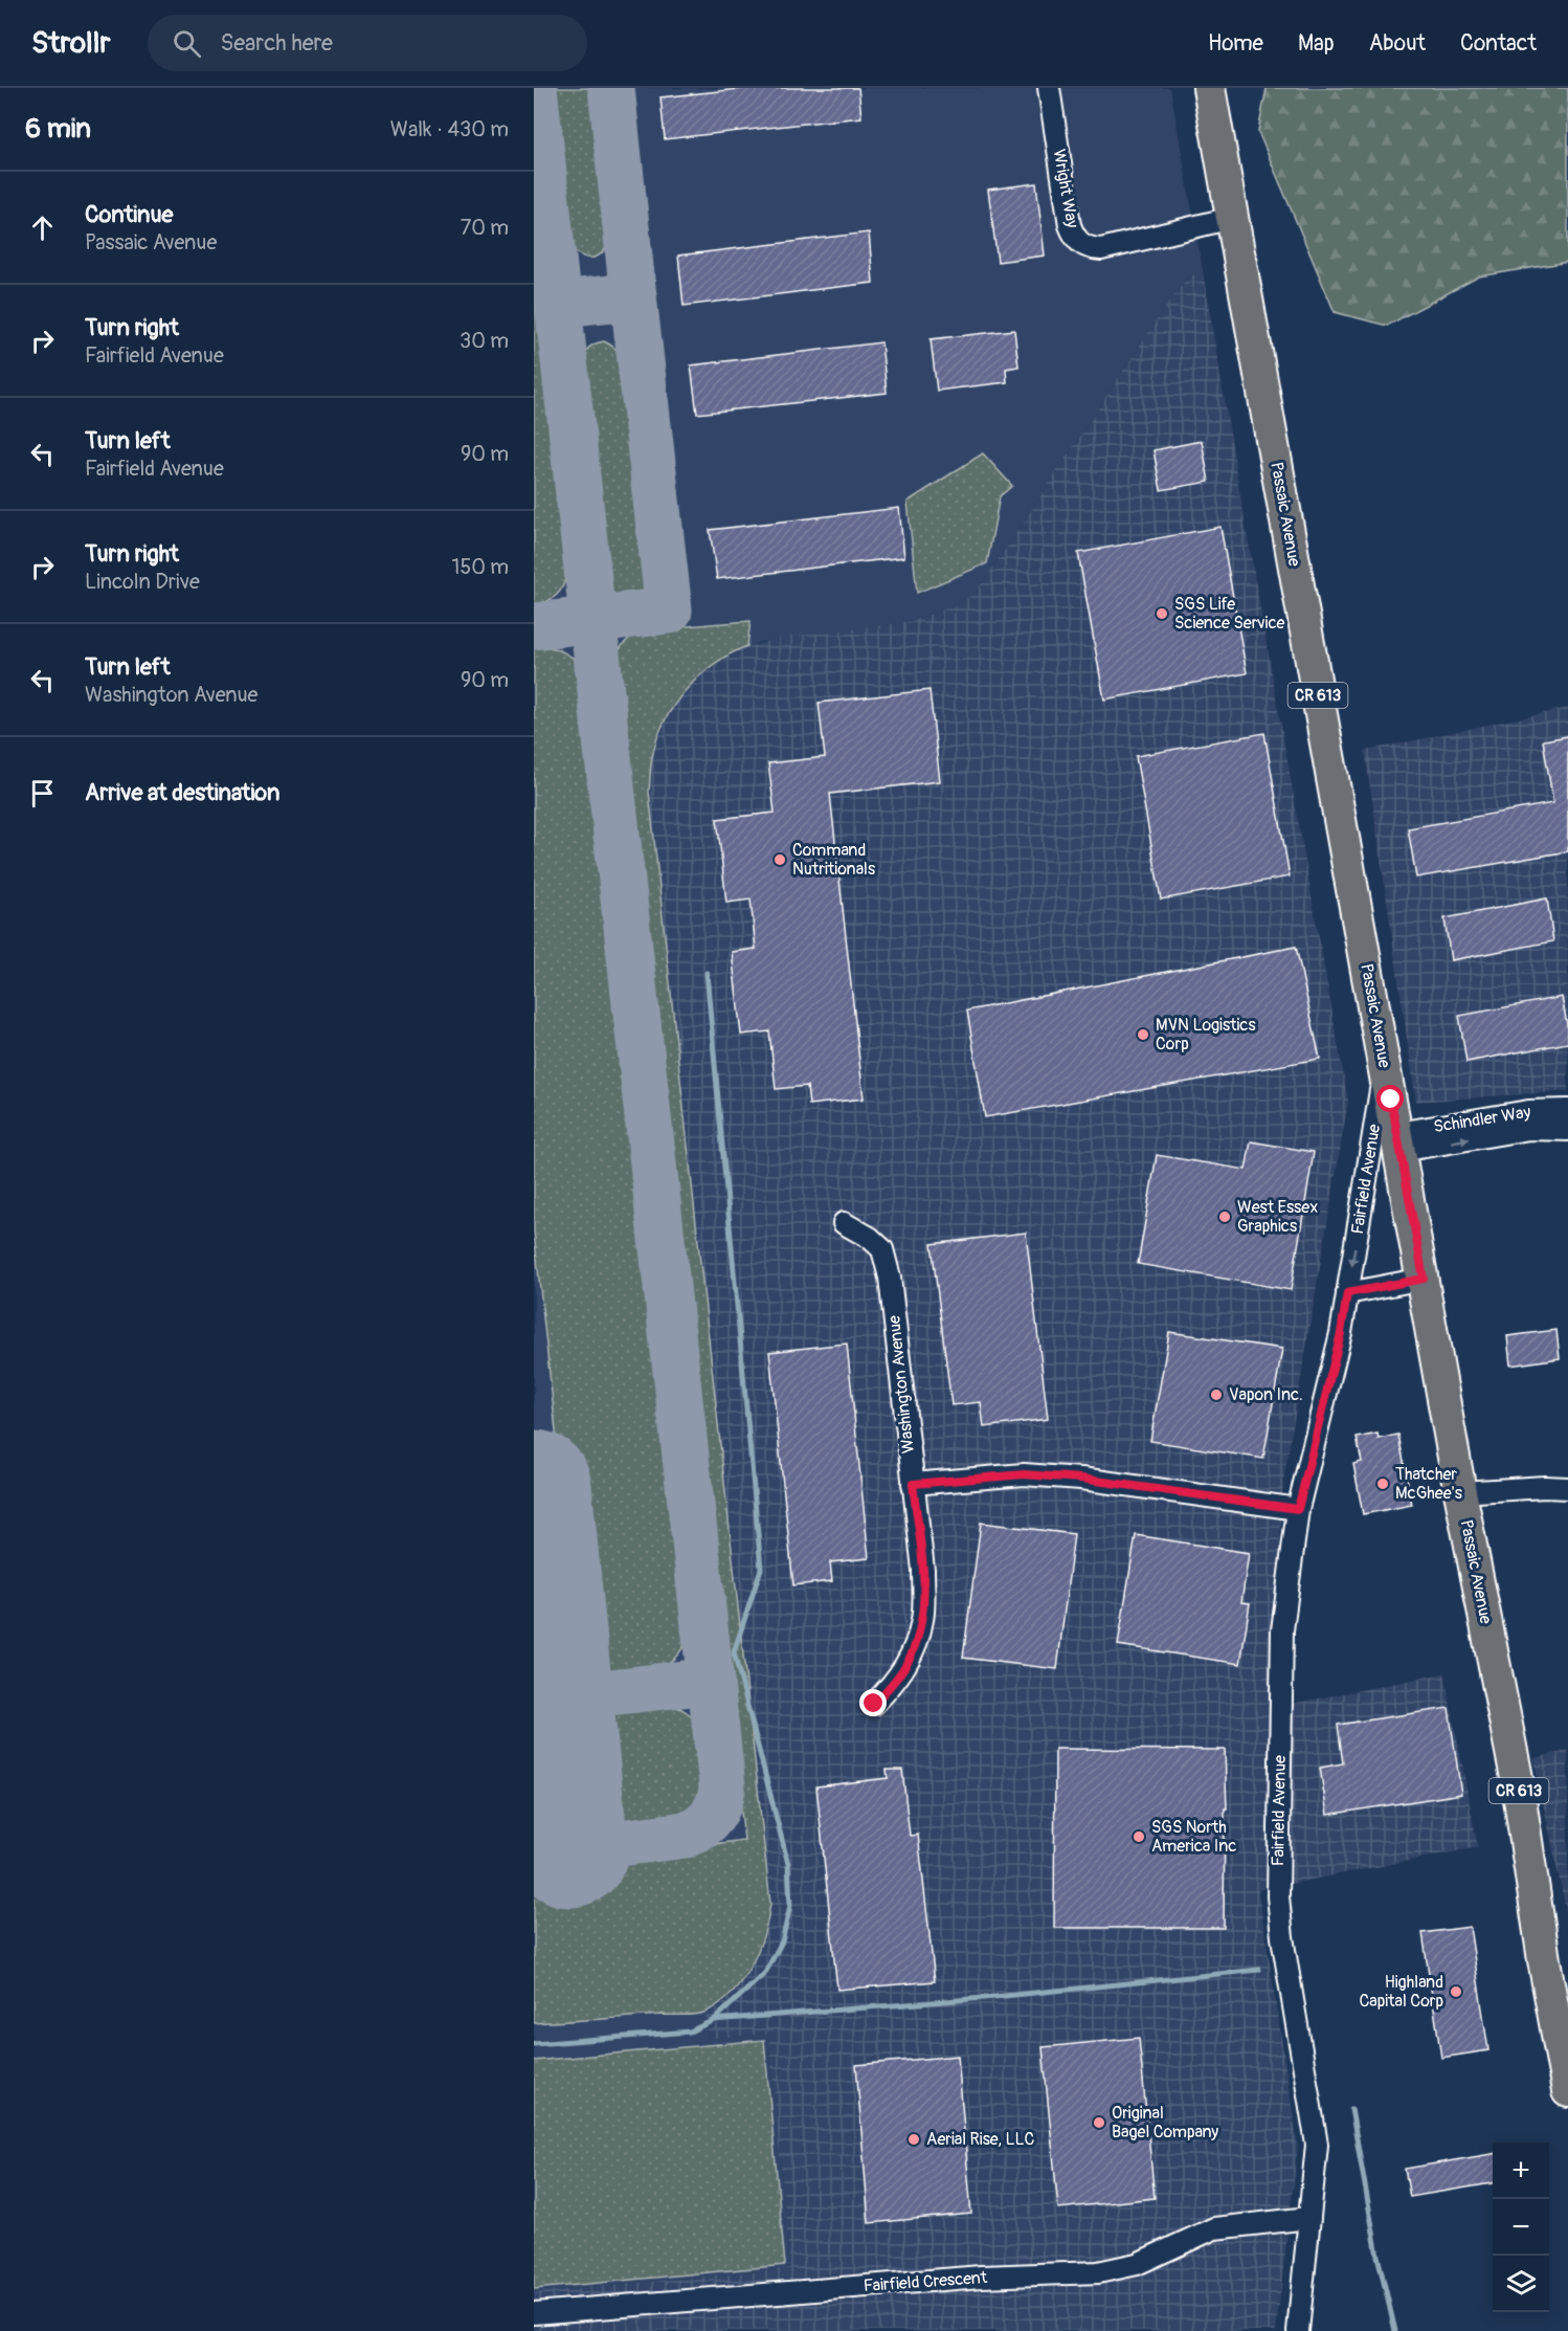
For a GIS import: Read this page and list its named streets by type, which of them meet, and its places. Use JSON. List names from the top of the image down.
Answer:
{
  "streets": {
    "main road": ["Passaic Avenue", "CR 613"],
    "street": [
      "Wright Way",
      "Schindler Way",
      "Fairfield Avenue",
      "Washington Avenue",
      "Fairfield Crescent"
    ]
  },
  "crossings": [
    ["Wright Way", "Passaic Avenue"],
    ["Passaic Avenue", "Schindler Way"],
    ["Passaic Avenue", "Fairfield Avenue"],
    ["Fairfield Avenue", "Fairfield Crescent"]
  ],
  "places": [
    "SGS Life Science Service",
    "Command Nutritionals",
    "MVN Logistics Corp",
    "West Essex Graphics",
    "Vapon Inc.",
    "Thatcher McGhee's",
    "SGS North America Inc",
    "Highland Capital Corp",
    "Original Bagel Company",
    "Aerial Rise, LLC"
  ],
  "page": {
    "header": "Strollr",
    "search": "Search here",
    "nav": [
      "Home",
      "Map",
      "About",
      "Contact"
    ],
    "heading": ["6 min", "Walk · 430 m"],
    "list": [
      ["Continue", "Passaic Avenue", "70 m"],
      ["Turn right", "Fairfield Avenue", "30 m"],
      ["Turn left", "Fairfield Avenue", "90 m"],
      ["Turn right", "Lincoln Drive", "150 m"],
      ["Turn left", "Washington Avenue", "90 m"],
      "Arrive at destination"
    ],
    "map_buttons": ["+", "−"]
  }
}
